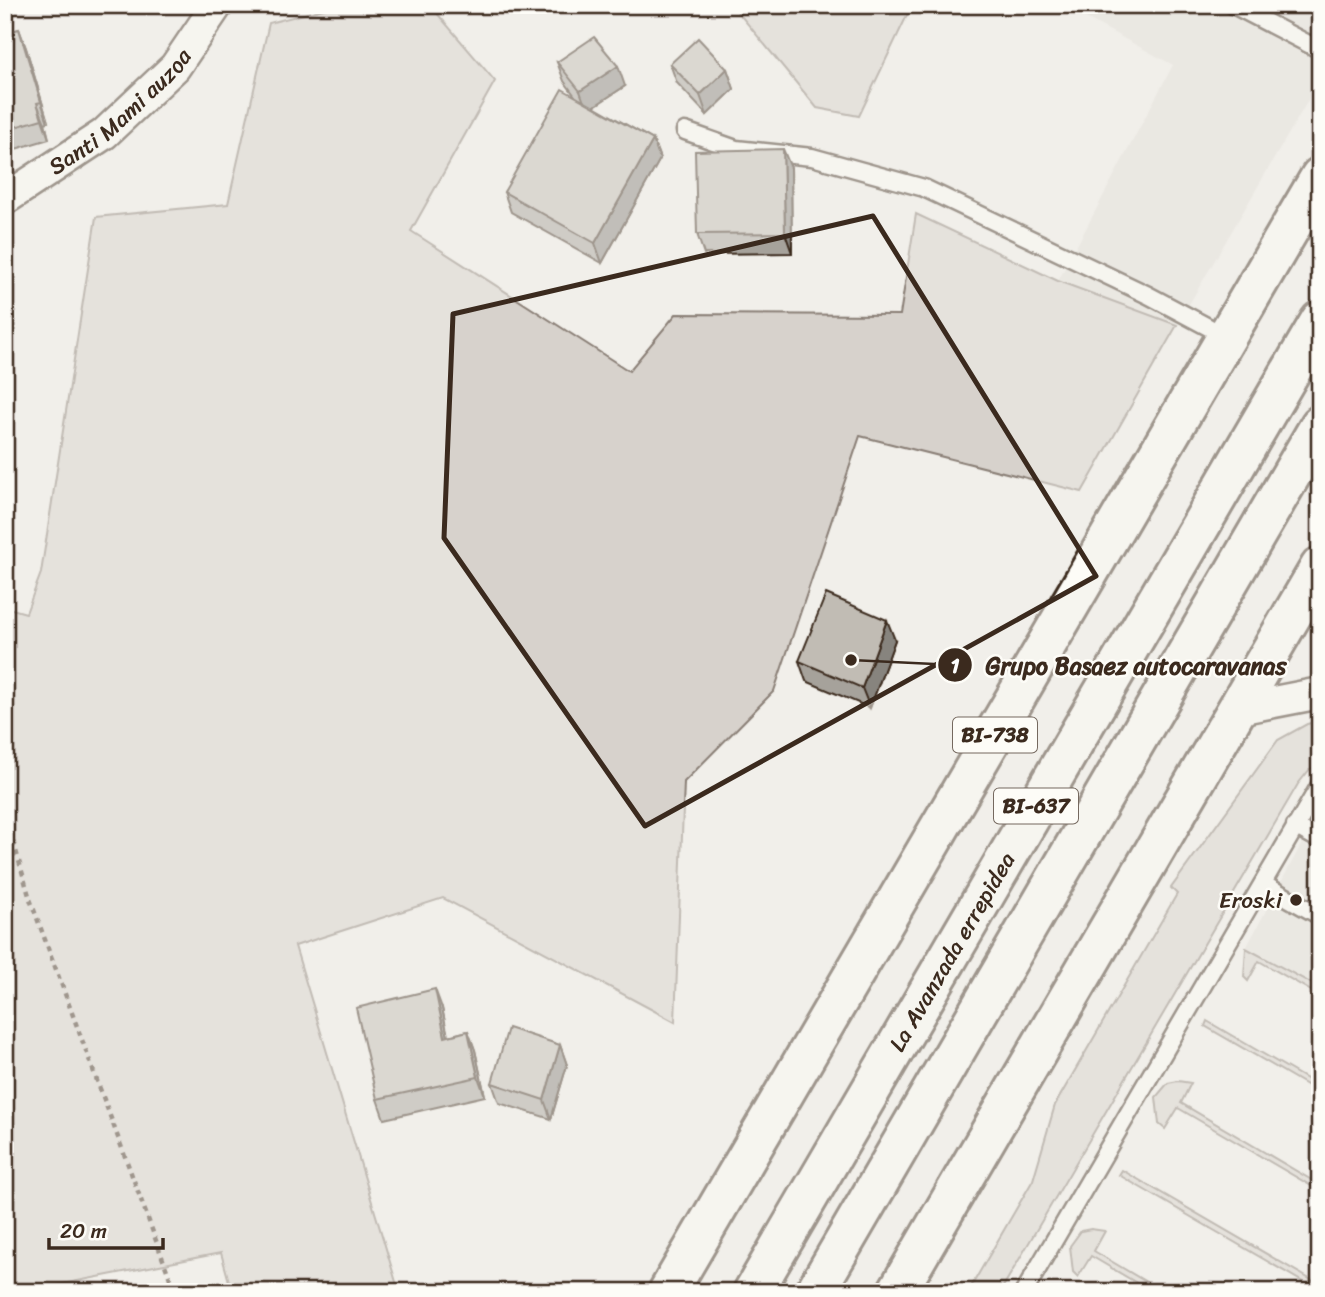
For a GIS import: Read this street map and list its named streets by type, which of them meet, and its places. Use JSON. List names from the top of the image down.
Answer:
{
  "streets": {
    "main road": ["BI-738", "BI-637", "La Avanzada errepidea"],
    "street": ["Santi Mami auzoa"]
  },
  "places": ["Grupo Basaez autocaravanas", "Eroski"],
  "scale_bar": "20 m"
}
